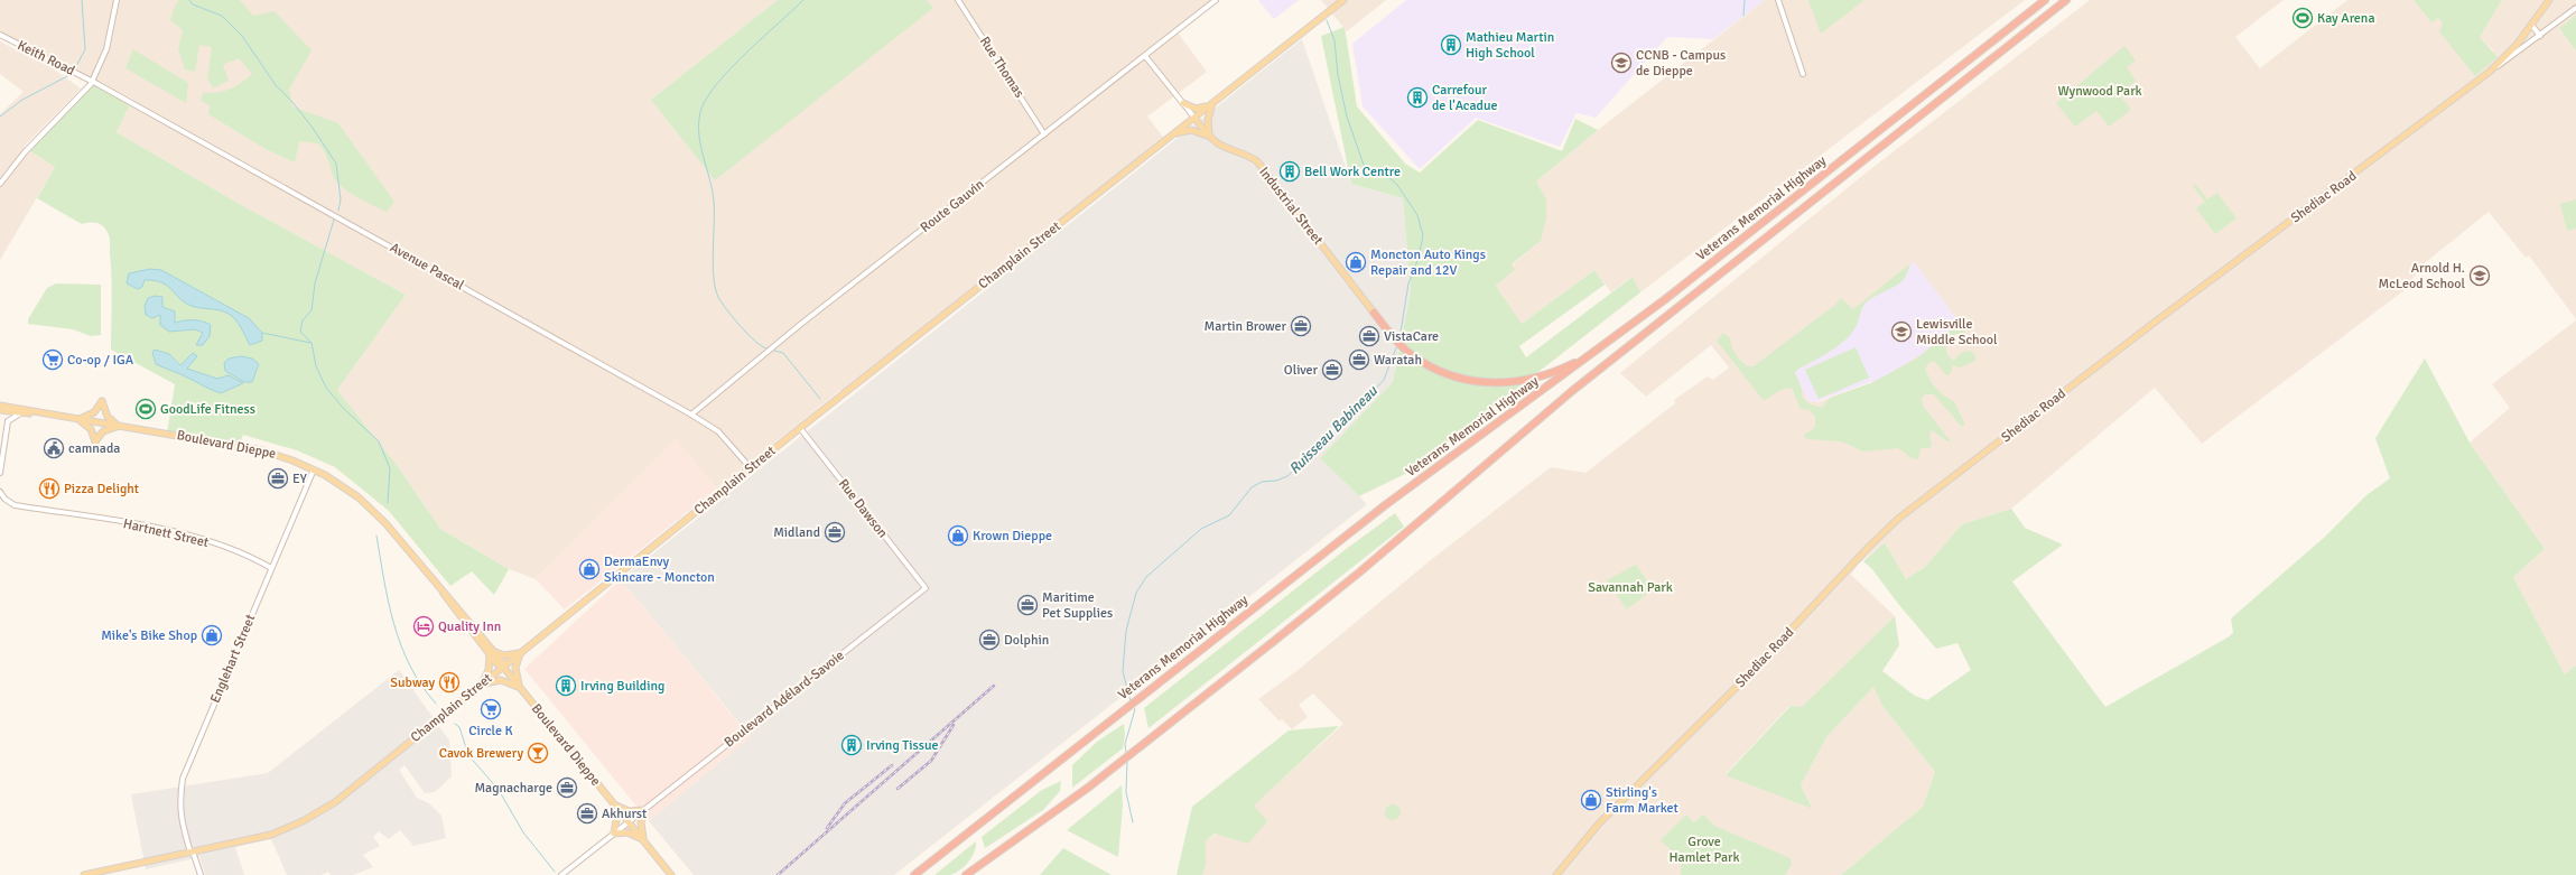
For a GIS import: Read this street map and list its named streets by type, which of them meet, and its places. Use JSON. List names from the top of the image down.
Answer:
{
  "streets": {
    "highway": ["Veterans Memorial Highway"],
    "main road": [
      "Shediac Road",
      "Industrial Street",
      "Champlain Street",
      "Boulevard Dieppe"
    ],
    "street": [
      "Keith Road",
      "Rue Thomas",
      "Route Gauvin",
      "Avenue Pascal",
      "Rue Dawson",
      "Hartnett Street",
      "Englehart Street",
      "Boulevard Adélard-Savoie"
    ]
  },
  "crossings": [
    ["Keith Road", "Avenue Pascal"],
    ["Rue Thomas", "Route Gauvin"],
    ["Route Gauvin", "Avenue Pascal"],
    ["Industrial Street", "Champlain Street"],
    ["Champlain Street", "Avenue Pascal"],
    ["Champlain Street", "Boulevard Dieppe"],
    ["Champlain Street", "Rue Dawson"],
    ["Champlain Street", "Englehart Street"],
    ["Boulevard Dieppe", "Englehart Street"],
    ["Boulevard Dieppe", "Boulevard Adélard-Savoie"],
    ["Rue Dawson", "Boulevard Adélard-Savoie"],
    ["Hartnett Street", "Englehart Street"]
  ],
  "water": ["Ruisseau Babineau"],
  "parks": ["Wynwood Park", "Savannah Park", "Grove Hamlet Park"],
  "places": {
    "sports": ["Kay Arena", "GoodLife Fitness"],
    "building": [
      "Mathieu Martin High School",
      "Carrefour de l'Acadue",
      "Bell Work Centre",
      "Irving Building",
      "Irving Tissue"
    ],
    "school or university": ["CCNB - Campus de Dieppe", "Arnold H. McLeod School", "Lewisville Middle School"],
    "shop": [
      "Moncton Auto Kings Repair and 12V",
      "Krown Dieppe",
      "DermaEnvy Skincare - Moncton",
      "Mike's Bike Shop",
      "Stirling's Farm Market"
    ],
    "office": [
      "Martin Brower",
      "VistaCare",
      "Waratah",
      "Oliver",
      "EY",
      "Midland",
      "Maritime Pet Supplies",
      "Dolphin",
      "Magnacharge",
      "Akhurst"
    ],
    "supermarket": ["Co-op / IGA", "Circle K"],
    "public building": ["camnada"],
    "restaurant": ["Pizza Delight", "Subway"],
    "hotel": ["Quality Inn"],
    "bar": ["Cavok Brewery"]
  }
}
